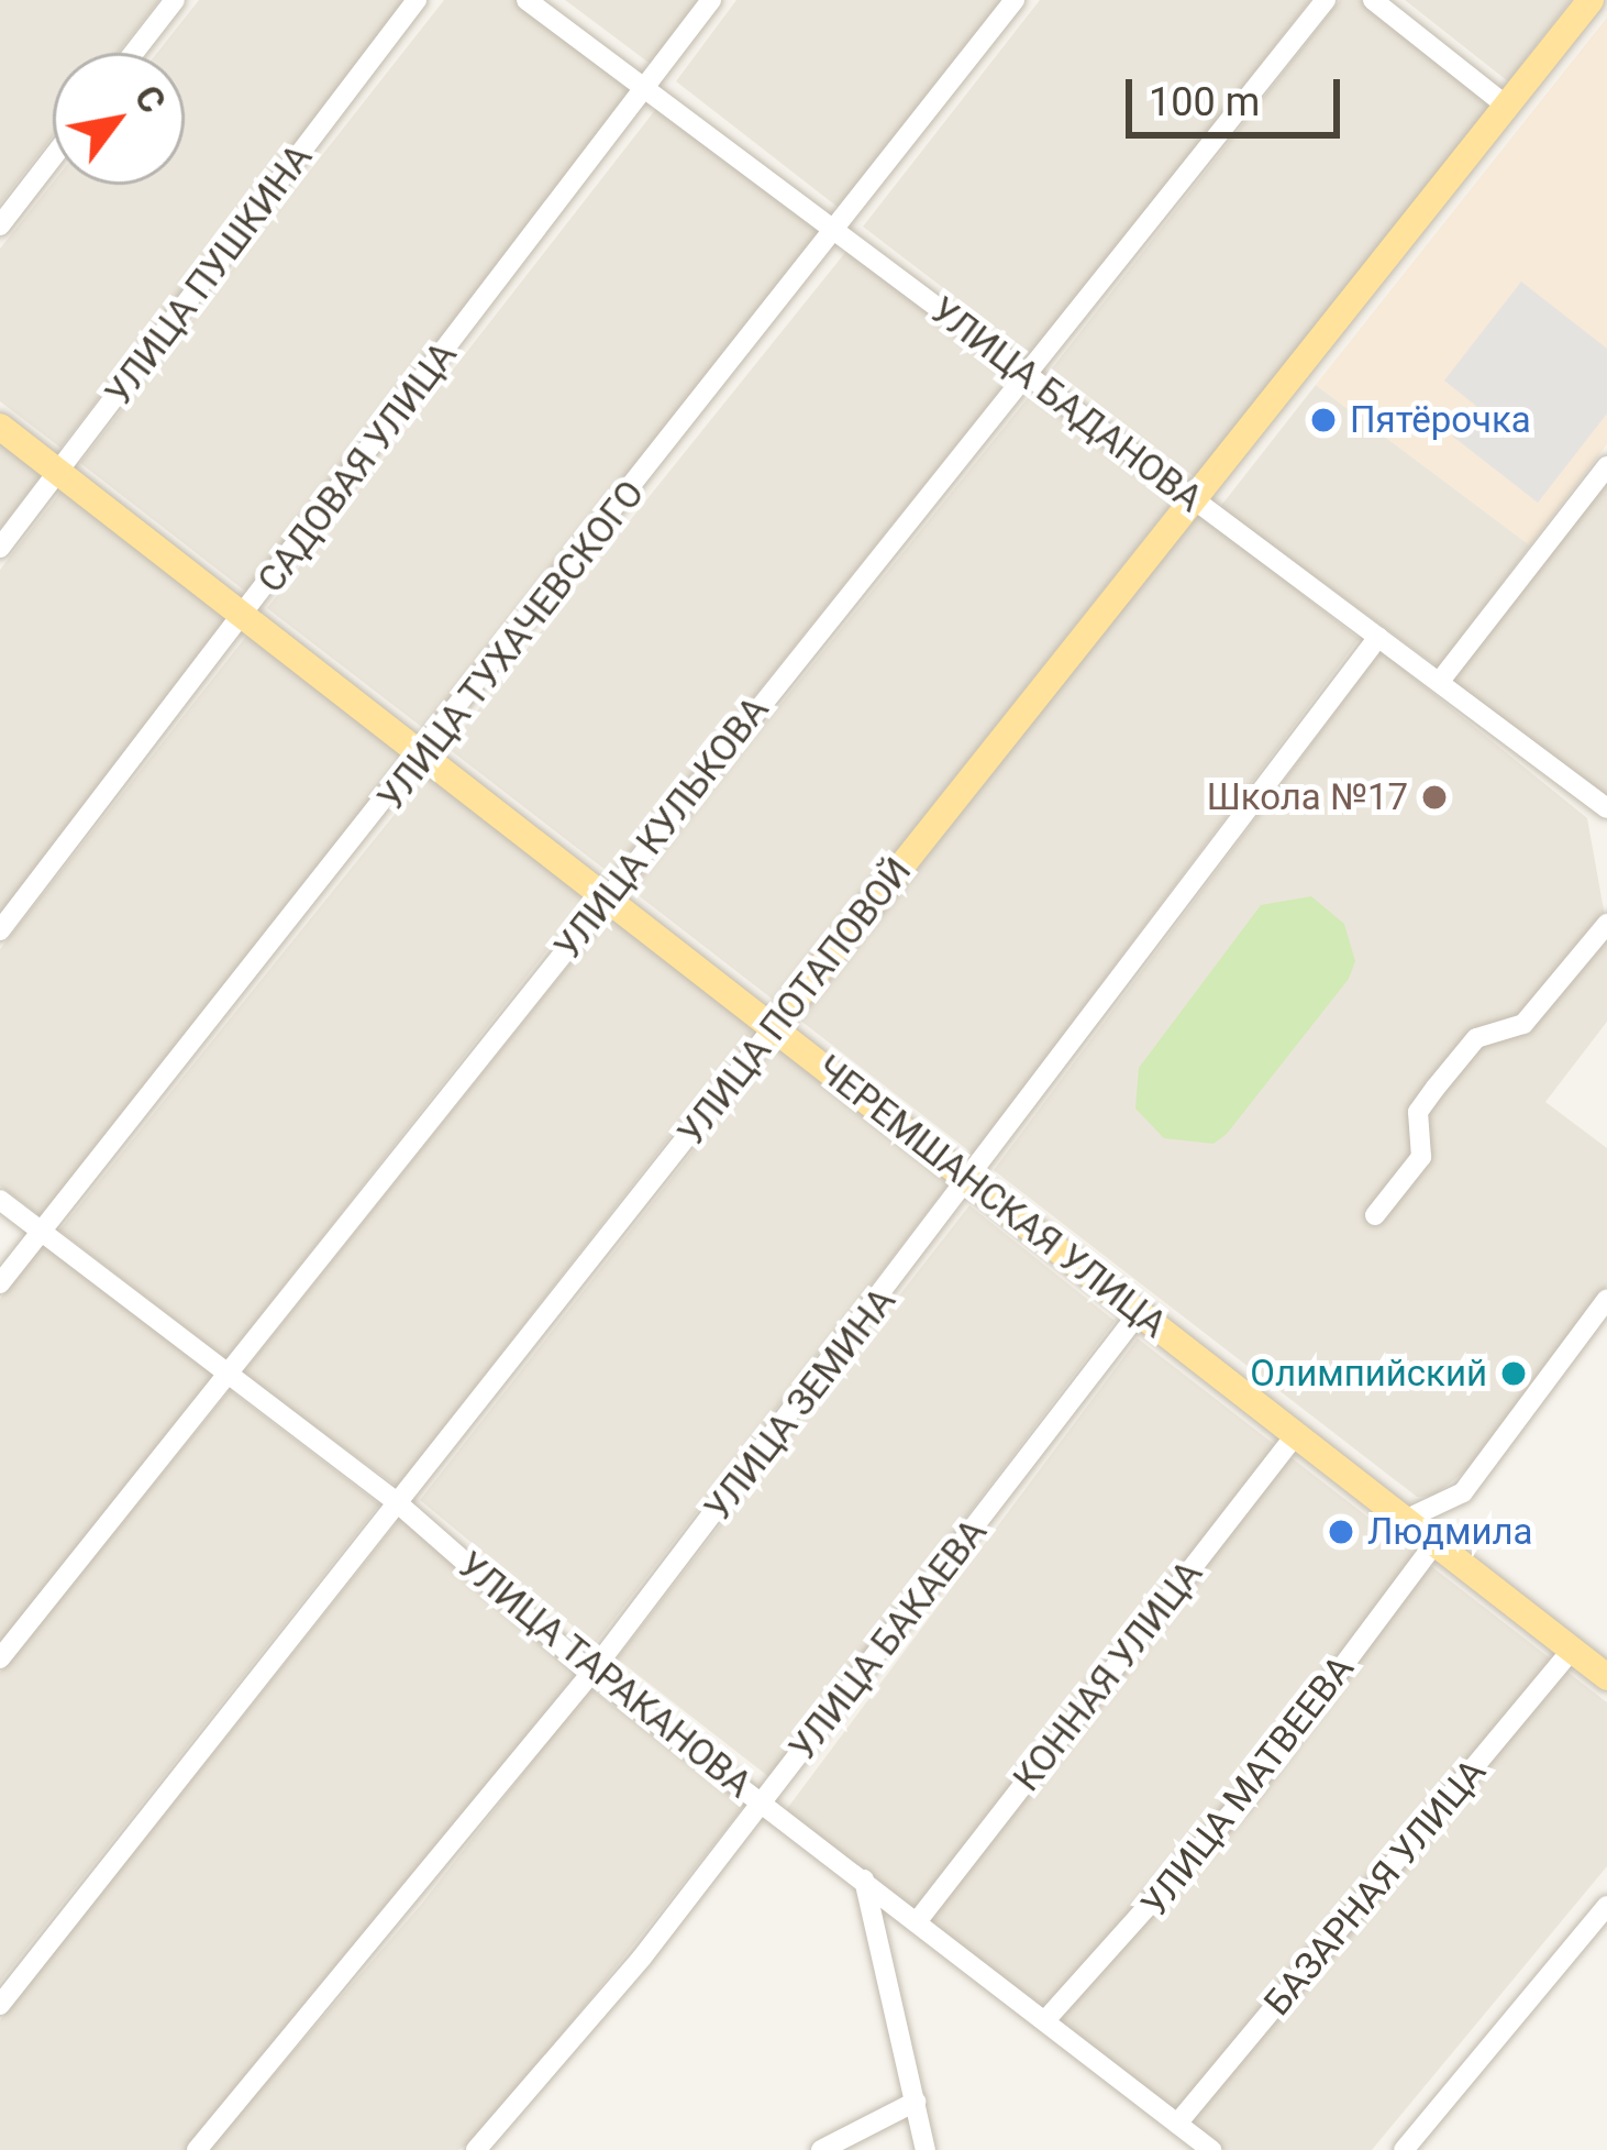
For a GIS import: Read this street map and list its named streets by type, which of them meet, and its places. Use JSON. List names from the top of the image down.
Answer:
{
  "streets": {
    "main road": ["УЛИЦА ПОТАПОВОЙ", "ЧЕРЕМШАНСКАЯ УЛИЦА"],
    "street": [
      "УЛИЦА ПУШКИНА",
      "УЛИЦА БАДАНОВА",
      "САДОВАЯ УЛИЦА",
      "УЛИЦА ТУХАЧЕВСКОГО",
      "УЛИЦА КУЛЬКОВА",
      "УЛИЦА ЗЕМИНА",
      "УЛИЦА БАКАЕВА",
      "УЛИЦА ТАРАКАНОВА",
      "КОННАЯ УЛИЦА",
      "УЛИЦА МАТВЕЕВА",
      "БАЗАРНАЯ УЛИЦА"
    ]
  },
  "crossings": [
    ["УЛИЦА ПУШКИНА", "ЧЕРЕМШАНСКАЯ УЛИЦА"],
    ["УЛИЦА БАДАНОВА", "САДОВАЯ УЛИЦА"],
    ["УЛИЦА БАДАНОВА", "УЛИЦА ТУХАЧЕВСКОГО"],
    ["УЛИЦА БАДАНОВА", "УЛИЦА КУЛЬКОВА"],
    ["УЛИЦА БАДАНОВА", "УЛИЦА ПОТАПОВОЙ"],
    ["УЛИЦА БАДАНОВА", "УЛИЦА ЗЕМИНА"],
    ["САДОВАЯ УЛИЦА", "ЧЕРЕМШАНСКАЯ УЛИЦА"],
    ["УЛИЦА ТУХАЧЕВСКОГО", "ЧЕРЕМШАНСКАЯ УЛИЦА"],
    ["УЛИЦА ТУХАЧЕВСКОГО", "УЛИЦА ТАРАКАНОВА"],
    ["УЛИЦА КУЛЬКОВА", "ЧЕРЕМШАНСКАЯ УЛИЦА"],
    ["УЛИЦА КУЛЬКОВА", "УЛИЦА ТАРАКАНОВА"],
    ["УЛИЦА ПОТАПОВОЙ", "ЧЕРЕМШАНСКАЯ УЛИЦА"],
    ["УЛИЦА ПОТАПОВОЙ", "УЛИЦА ТАРАКАНОВА"],
    ["ЧЕРЕМШАНСКАЯ УЛИЦА", "УЛИЦА ЗЕМИНА"],
    ["ЧЕРЕМШАНСКАЯ УЛИЦА", "УЛИЦА БАКАЕВА"],
    ["ЧЕРЕМШАНСКАЯ УЛИЦА", "КОННАЯ УЛИЦА"],
    ["ЧЕРЕМШАНСКАЯ УЛИЦА", "УЛИЦА МАТВЕЕВА"],
    ["ЧЕРЕМШАНСКАЯ УЛИЦА", "БАЗАРНАЯ УЛИЦА"],
    ["УЛИЦА ЗЕМИНА", "УЛИЦА ТАРАКАНОВА"],
    ["УЛИЦА БАКАЕВА", "УЛИЦА ТАРАКАНОВА"],
    ["УЛИЦА ТАРАКАНОВА", "КОННАЯ УЛИЦА"],
    ["УЛИЦА ТАРАКАНОВА", "УЛИЦА МАТВЕЕВА"],
    ["УЛИЦА ТАРАКАНОВА", "БАЗАРНАЯ УЛИЦА"]
  ],
  "places": [
    "Пятёрочка",
    "Школа №17",
    "Олимпийский",
    "Людмила"
  ],
  "scale_bar": "100 m",
  "north": "top right"
}
